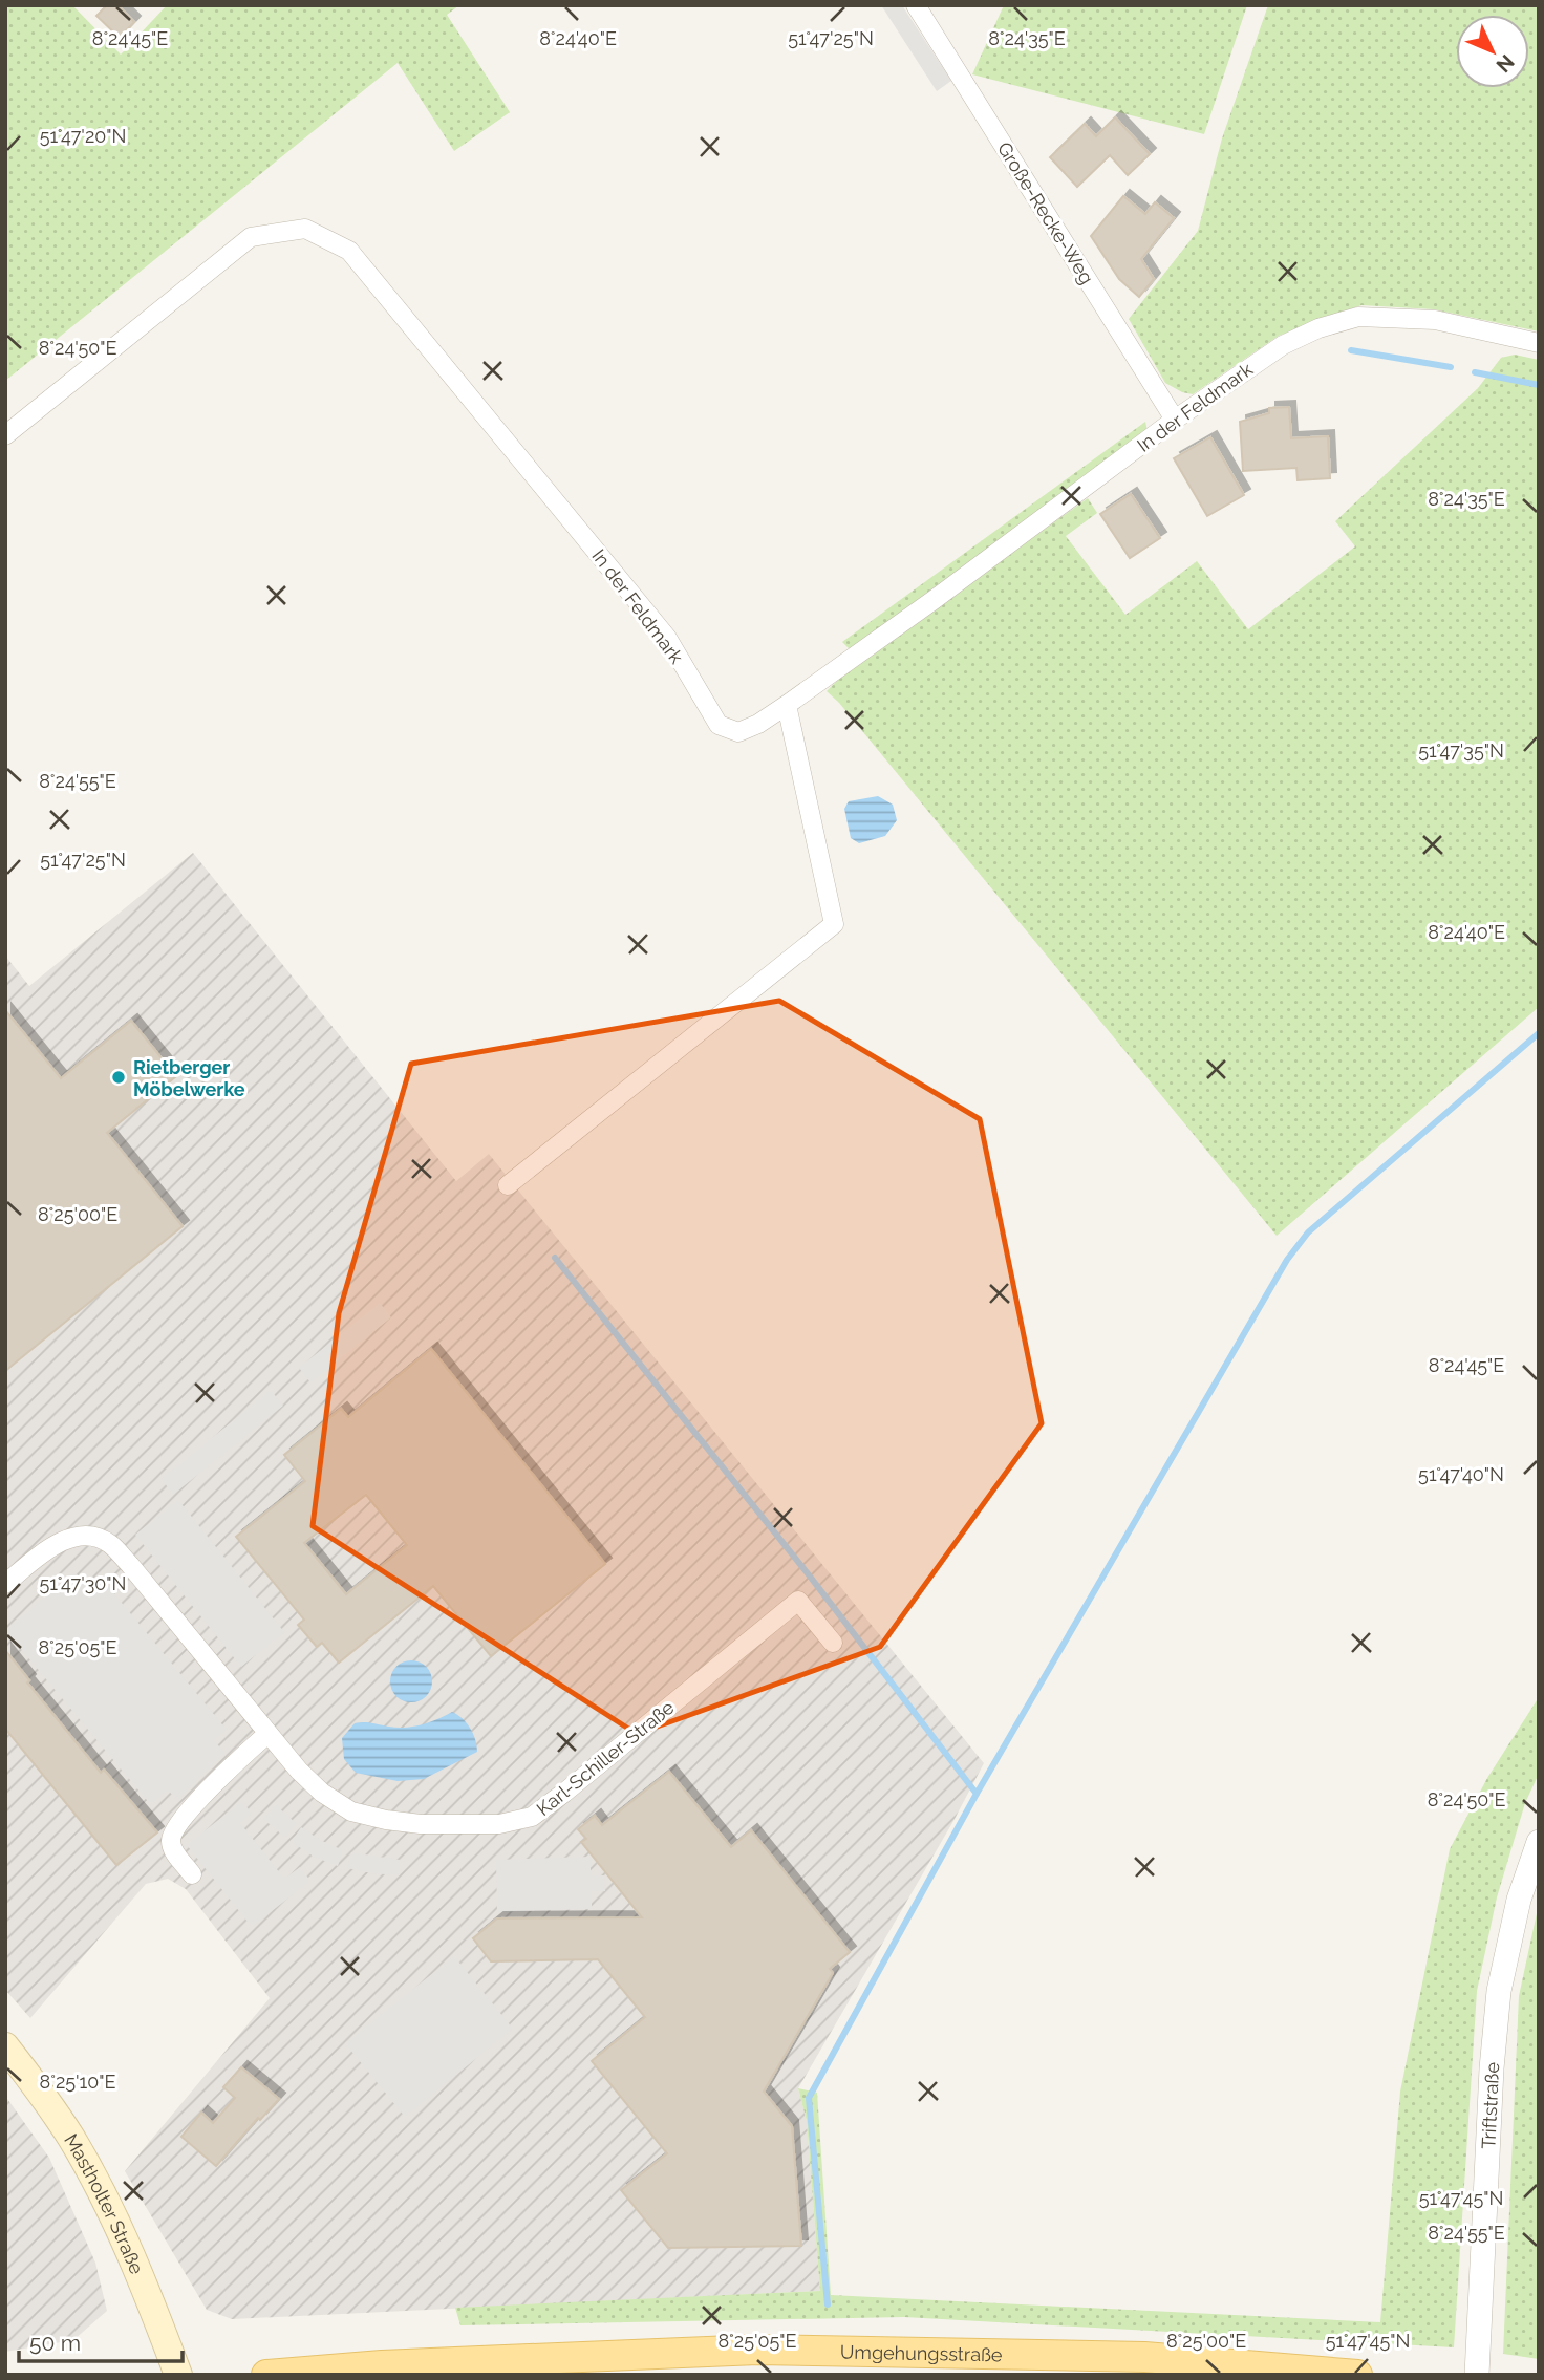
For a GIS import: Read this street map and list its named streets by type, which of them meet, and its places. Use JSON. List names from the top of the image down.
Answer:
{
  "streets": {
    "main road": ["Mastholter Straße", "Umgehungsstraße"],
    "street": [
      "Große-Recke-Weg",
      "In der Feldmark",
      "Karl-Schiller-Straße",
      "Triftstraße"
    ]
  },
  "crossings": [
    ["Große-Recke-Weg", "In der Feldmark"]
  ],
  "places": ["Rietberger Möbelwerke"],
  "scale_bar": "50 m",
  "north": "bottom right",
  "coordinates": [
    "8°24'45\"E",
    "8°24'40\"E",
    "8°24'35\"E",
    "51°47'25\"N",
    "51°47'20\"N",
    "8°24'50\"E",
    "51°47'35\"N",
    "8°24'55\"E",
    "8°25'00\"E",
    "51°47'40\"N",
    "51°47'30\"N",
    "8°25'05\"E",
    "8°25'10\"E",
    "51°47'45\"N"
  ]
}
